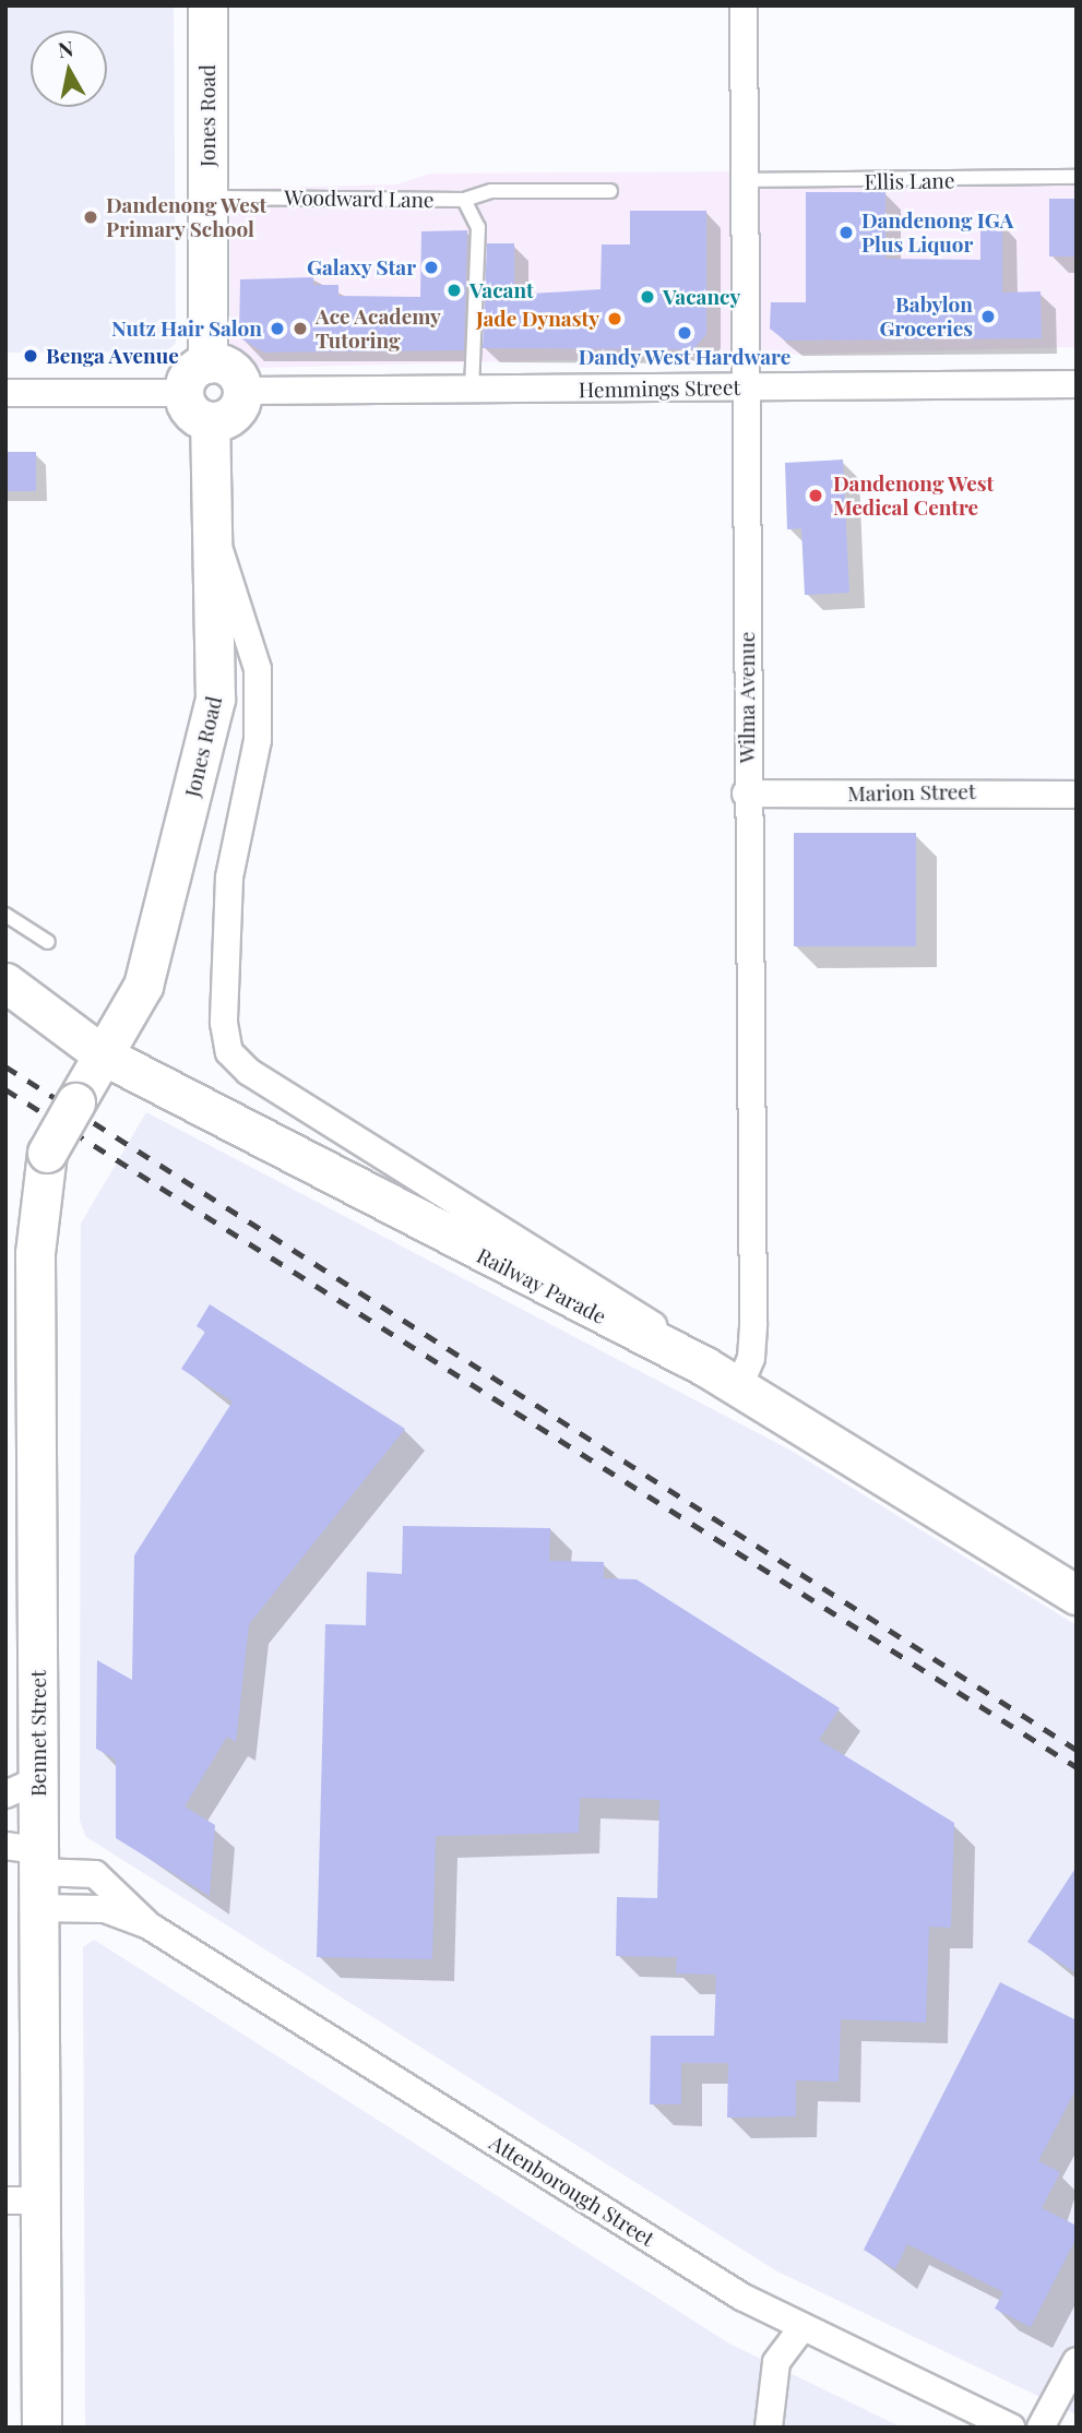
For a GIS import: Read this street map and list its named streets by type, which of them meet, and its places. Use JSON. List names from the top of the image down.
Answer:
{
  "streets": {
    "main road": ["Jones Road", "Railway Parade", "Bennet Street"],
    "street": [
      "Hemmings Street",
      "Wilma Avenue",
      "Marion Street",
      "Attenborough Street"
    ],
    "lane": ["Ellis Lane", "Woodward Lane"]
  },
  "crossings": [
    ["Jones Road", "Woodward Lane"],
    ["Jones Road", "Hemmings Street"],
    ["Jones Road", "Railway Parade"],
    ["Jones Road", "Bennet Street"],
    ["Ellis Lane", "Wilma Avenue"],
    ["Woodward Lane", "Hemmings Street"],
    ["Hemmings Street", "Wilma Avenue"],
    ["Wilma Avenue", "Marion Street"],
    ["Wilma Avenue", "Railway Parade"],
    ["Railway Parade", "Bennet Street"],
    ["Bennet Street", "Attenborough Street"]
  ],
  "places": [
    "Dandenong West Primary School",
    "Dandenong IGA Plus Liquor",
    "Galaxy Star",
    "Vacant",
    "Vacancy",
    "Babylon Groceries",
    "Jade Dynasty",
    "Nutz Hair Salon",
    "Ace Academy Tutoring",
    "Dandy West Hardware",
    "Benga Avenue",
    "Dandenong West Medical Centre"
  ],
  "north": "top"
}
